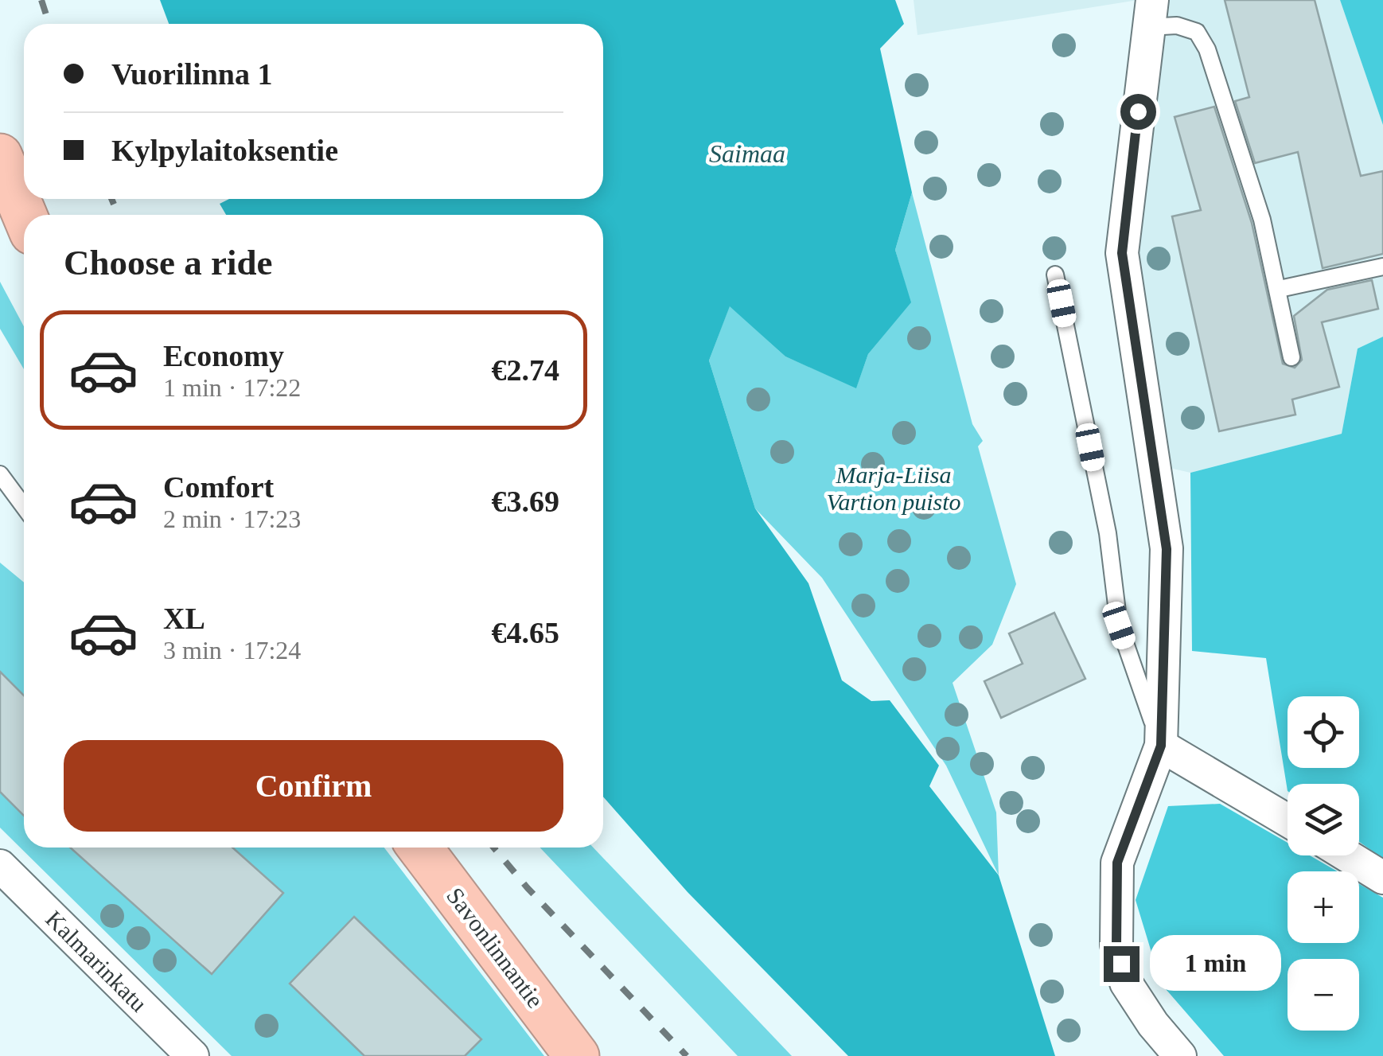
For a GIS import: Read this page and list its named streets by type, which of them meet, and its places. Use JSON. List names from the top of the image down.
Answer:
{
  "streets": {
    "highway": ["Savonlinnantie"],
    "street": ["Kalmarinkatu"]
  },
  "water": ["Saimaa"],
  "parks": ["Marja-Liisa Vartion puisto"],
  "page": {
    "banner": ["Vuorilinna 1", "Kylpylaitoksentie"],
    "heading": "Choose a ride",
    "list": [
      {
        "name": "Economy",
        "note": "1 min · 17:22",
        "value": "€2.74"
      },
      {
        "name": "Comfort",
        "note": "2 min · 17:23",
        "value": "€3.69"
      },
      {
        "name": "XL",
        "note": "3 min · 17:24",
        "value": "€4.65"
      }
    ],
    "map_buttons": ["+", "−"],
    "buttons": "Confirm",
    "bubble": "1 min"
  }
}
